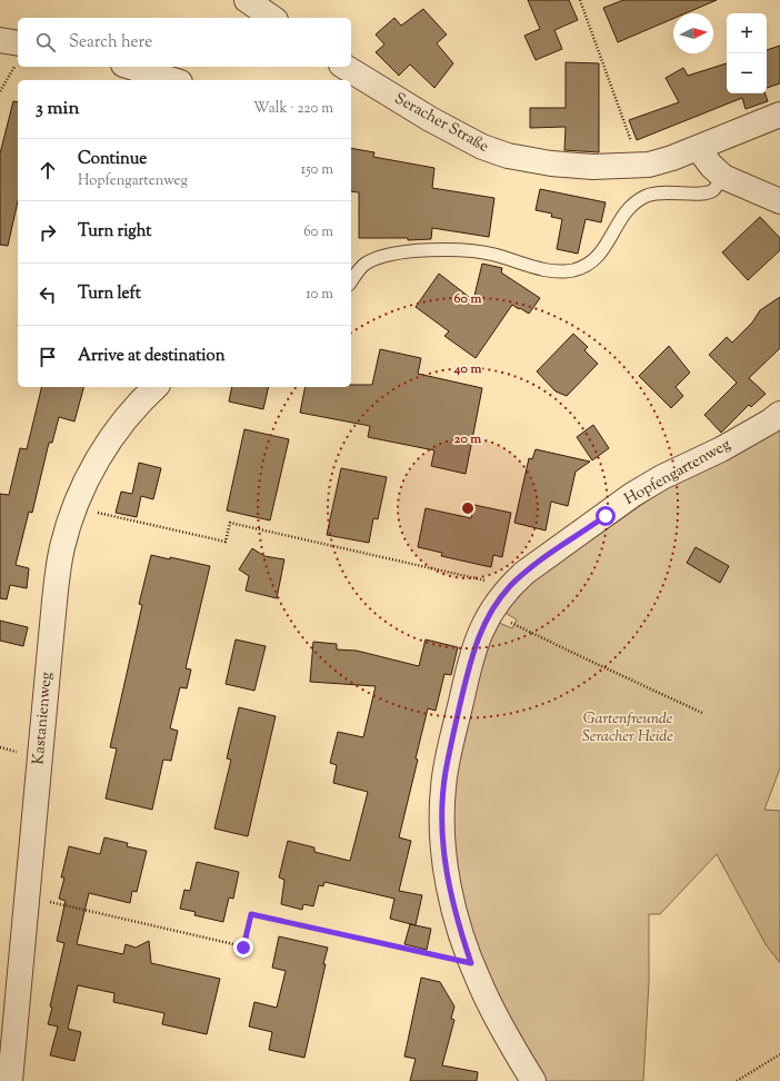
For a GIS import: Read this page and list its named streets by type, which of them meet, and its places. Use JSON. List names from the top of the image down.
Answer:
{
  "streets": {
    "street": ["Seracher Straße", "Hopfengartenweg", "Kastanienweg"]
  },
  "parks": ["Gartenfreunde Seracher Heide"],
  "north": "right",
  "page": {
    "map_buttons": ["+", "−"],
    "search": "Search here",
    "heading": ["3 min", "Walk · 220 m"],
    "list": [
      ["Continue", "Hopfengartenweg", "150 m"],
      ["Turn right", "60 m"],
      ["Turn left", "10 m"],
      "Arrive at destination"
    ]
  },
  "rings": ["60 m", "40 m", "20 m"]
}
